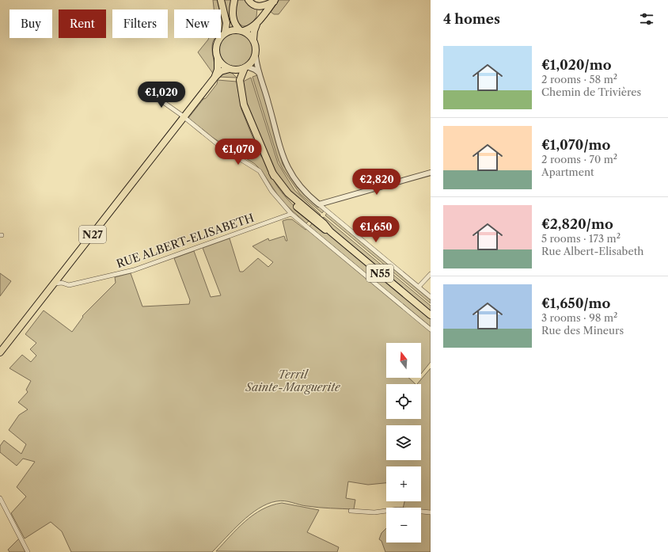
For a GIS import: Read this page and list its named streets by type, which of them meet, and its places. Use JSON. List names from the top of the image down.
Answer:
{
  "streets": {
    "main road": ["N27", "N55"],
    "street": ["RUE ALBERT-ELISABETH"]
  },
  "crossings": [
    ["N27", "RUE ALBERT-ELISABETH"],
    ["N27", "N55"]
  ],
  "parks": ["Terril Sainte-Marguerite"],
  "north": "top",
  "page": {
    "heading": "4 homes",
    "chip": [
      "Buy",
      "Rent",
      "Filters",
      "New"
    ],
    "list": [
      {
        "name": "€1,020/mo",
        "note": "2 rooms · 58 m² · Chemin de Trivières"
      },
      {
        "name": "€1,070/mo",
        "note": "2 rooms · 70 m² · Apartment"
      },
      {
        "name": "€2,820/mo",
        "note": "5 rooms · 173 m² · Rue Albert-Elisabeth"
      },
      {
        "name": "€1,650/mo",
        "note": "3 rooms · 98 m² · Rue des Mineurs"
      }
    ],
    "price": [
      "€1,020",
      "€1,070",
      "€2,820",
      "€1,650"
    ],
    "map_buttons": ["+", "−"]
  }
}
